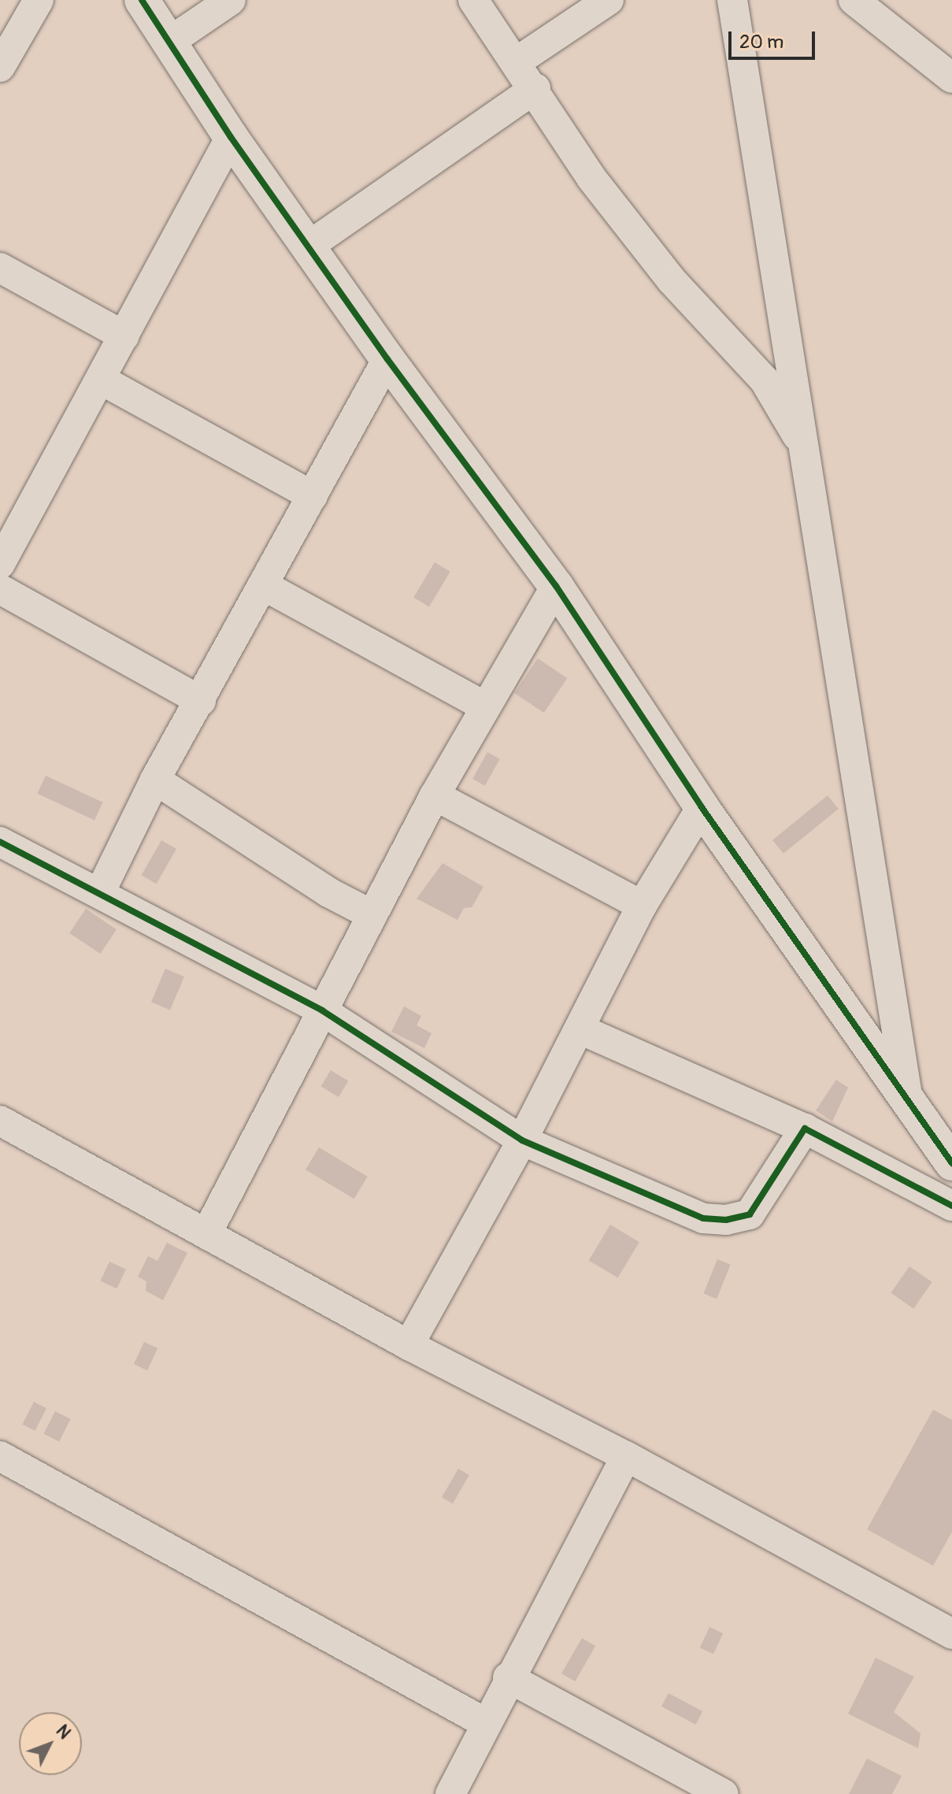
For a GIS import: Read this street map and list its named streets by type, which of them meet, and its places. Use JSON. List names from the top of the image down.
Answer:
{
  "scale_bar": "20 m",
  "north": "top right"
}
